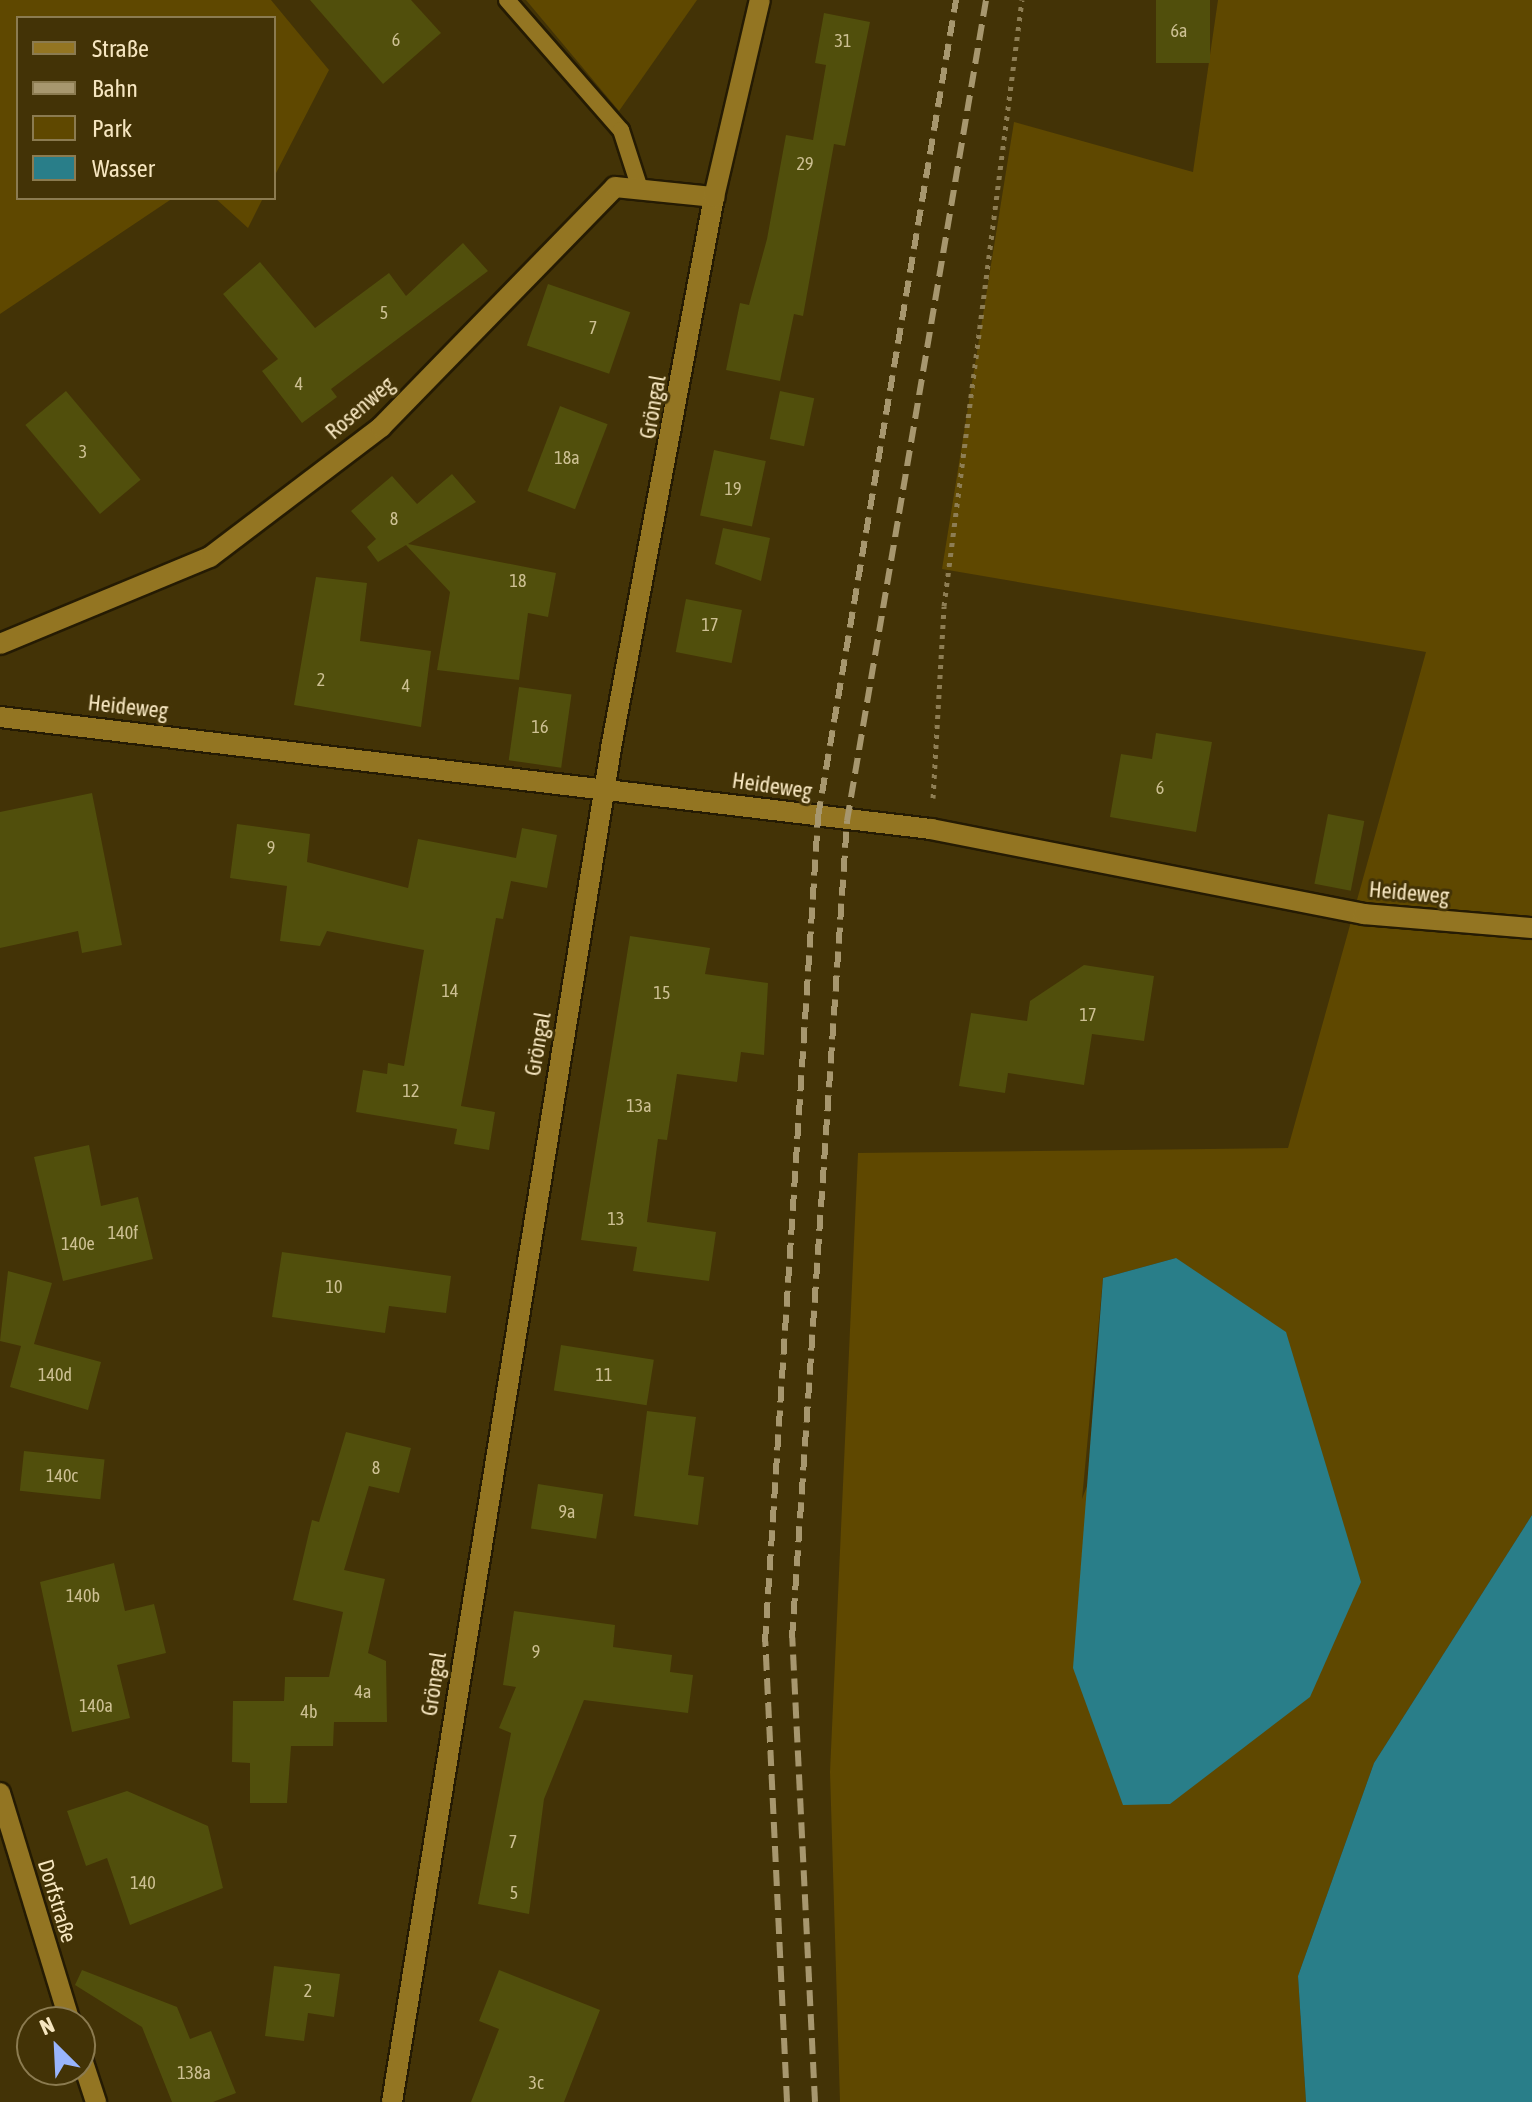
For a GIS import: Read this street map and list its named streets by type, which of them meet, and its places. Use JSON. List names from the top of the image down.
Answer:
{
  "streets": {
    "street": [
      "Gröngal",
      "Rosenweg",
      "Heideweg",
      "Dorfstraße"
    ]
  },
  "crossings": [
    ["Gröngal", "Rosenweg"],
    ["Gröngal", "Heideweg"]
  ],
  "house_numbers": [
    "6a",
    "6",
    "31",
    "29",
    "5",
    "7",
    "4",
    "3",
    "18a",
    "19",
    "8",
    "18",
    "17",
    "2",
    "4",
    "16",
    "6",
    "9",
    "14",
    "15",
    "17",
    "12",
    "13a",
    "13",
    "140f",
    "140e",
    "10",
    "140d",
    "11",
    "8",
    "140c",
    "9a",
    "140b",
    "9",
    "4a",
    "140a",
    "4b",
    "7",
    "140",
    "5",
    "2",
    "138a",
    "3c"
  ],
  "legend": [
    "Straße",
    "Bahn",
    "Park",
    "Wasser"
  ],
  "north": "top left"
}
